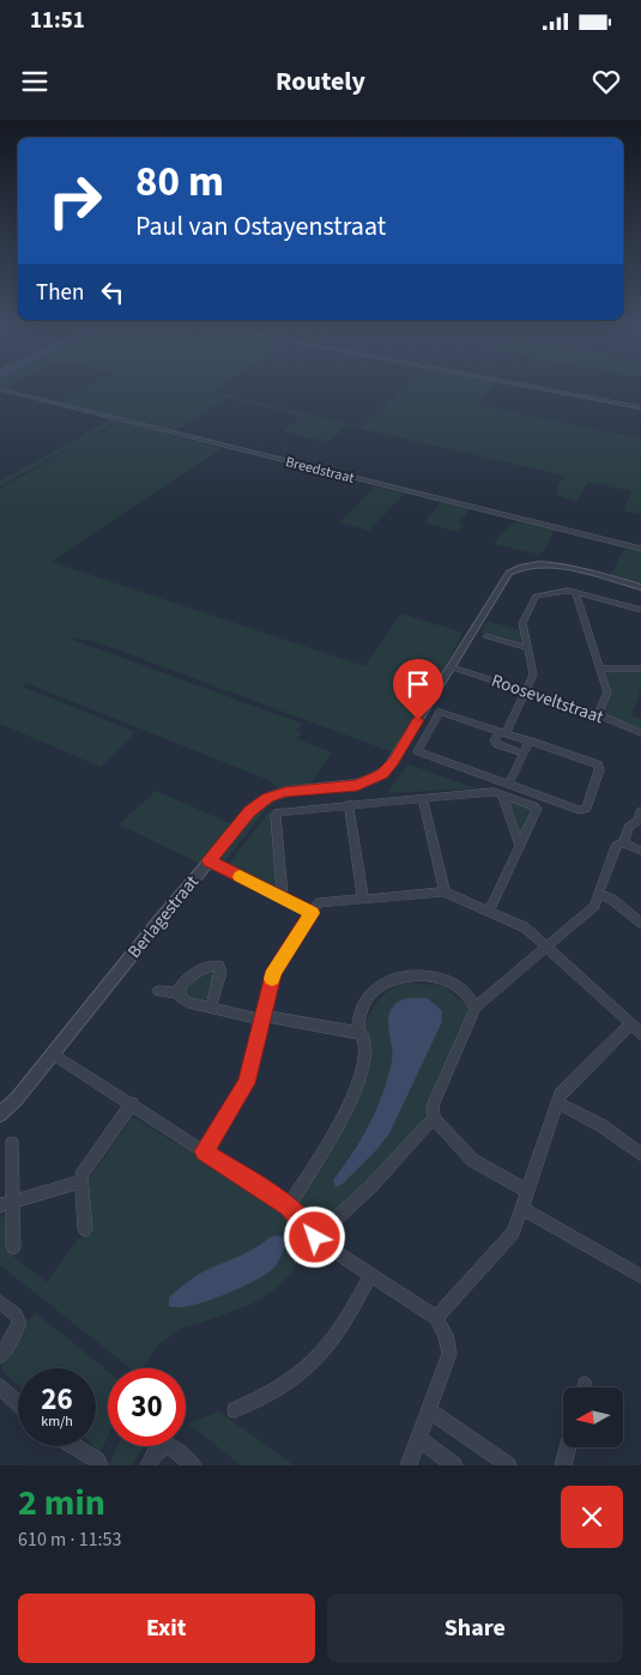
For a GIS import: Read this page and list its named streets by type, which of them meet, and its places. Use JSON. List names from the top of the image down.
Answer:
{
  "streets": {
    "street": ["Breedstraat", "Rooseveltstraat", "Berlagestraat"]
  },
  "crossings": [
    ["Rooseveltstraat", "Berlagestraat"]
  ],
  "north": "left",
  "page": {
    "status": "11:51",
    "header": "Routely",
    "turn": ["80 m", "Paul van Ostayenstraat"],
    "then": "Then",
    "speed": "26 km/h",
    "limit": "30",
    "heading": ["2 min", "610 m · 11:53"],
    "buttons": ["Exit", "Share"]
  }
}
